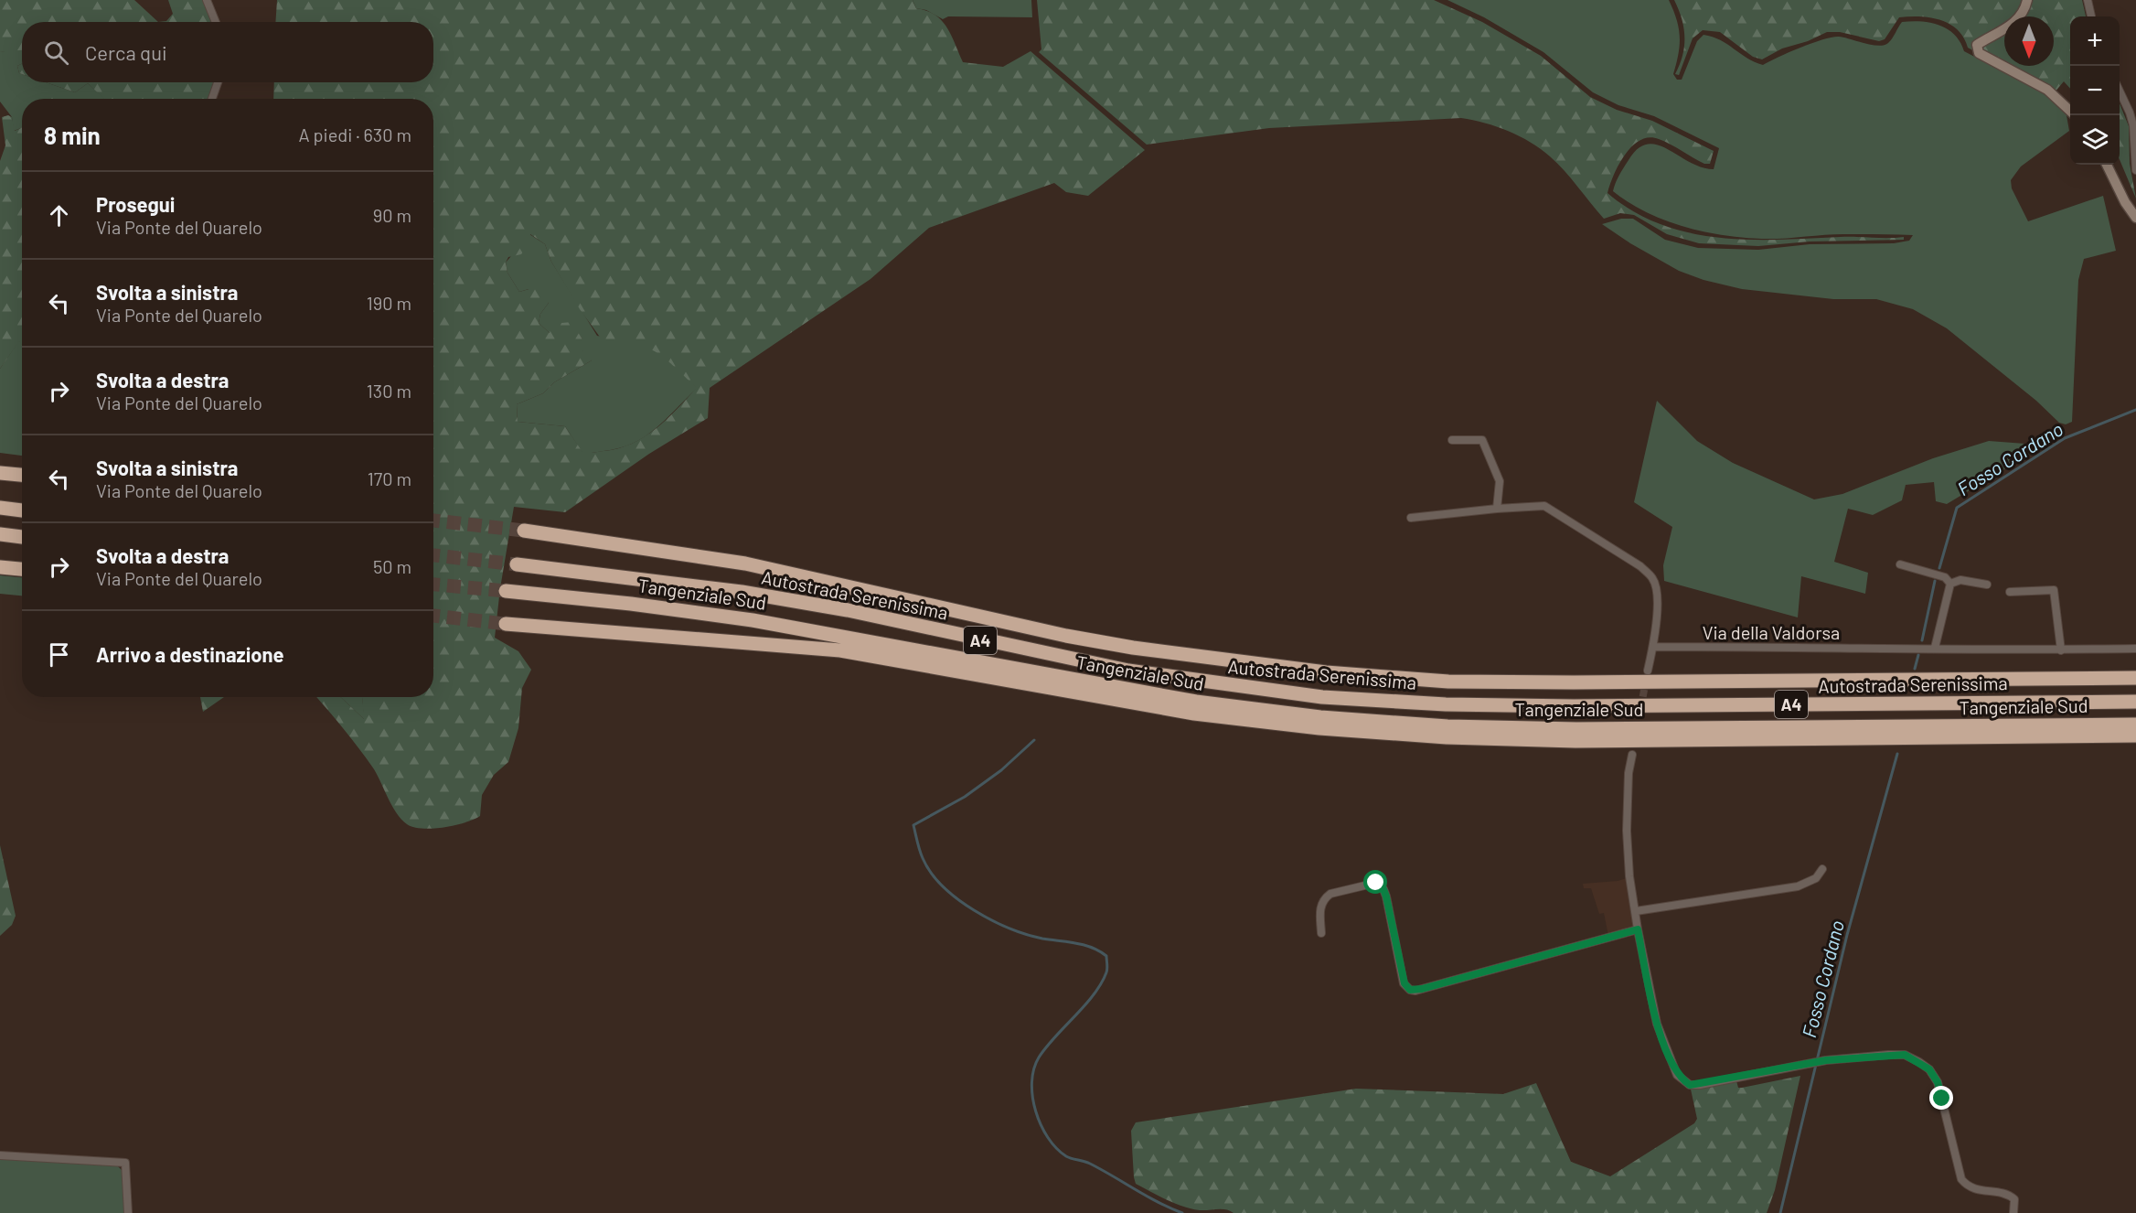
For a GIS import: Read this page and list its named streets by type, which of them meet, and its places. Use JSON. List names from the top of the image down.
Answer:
{
  "streets": {
    "highway": ["Tangenziale Sud", "Autostrada Serenissima", "A4"],
    "street": ["Via della Valdorsa"]
  },
  "water": ["Fosso Cordano"],
  "north": "bottom",
  "page": {
    "map_buttons": ["+", "−"],
    "search": "Cerca qui",
    "heading": ["8 min", "A piedi · 630 m"],
    "list": [
      ["Prosegui", "Via Ponte del Quarelo", "90 m"],
      ["Svolta a sinistra", "Via Ponte del Quarelo", "190 m"],
      ["Svolta a destra", "Via Ponte del Quarelo", "130 m"],
      ["Svolta a sinistra", "Via Ponte del Quarelo", "170 m"],
      ["Svolta a destra", "Via Ponte del Quarelo", "50 m"],
      "Arrivo a destinazione"
    ]
  }
}
